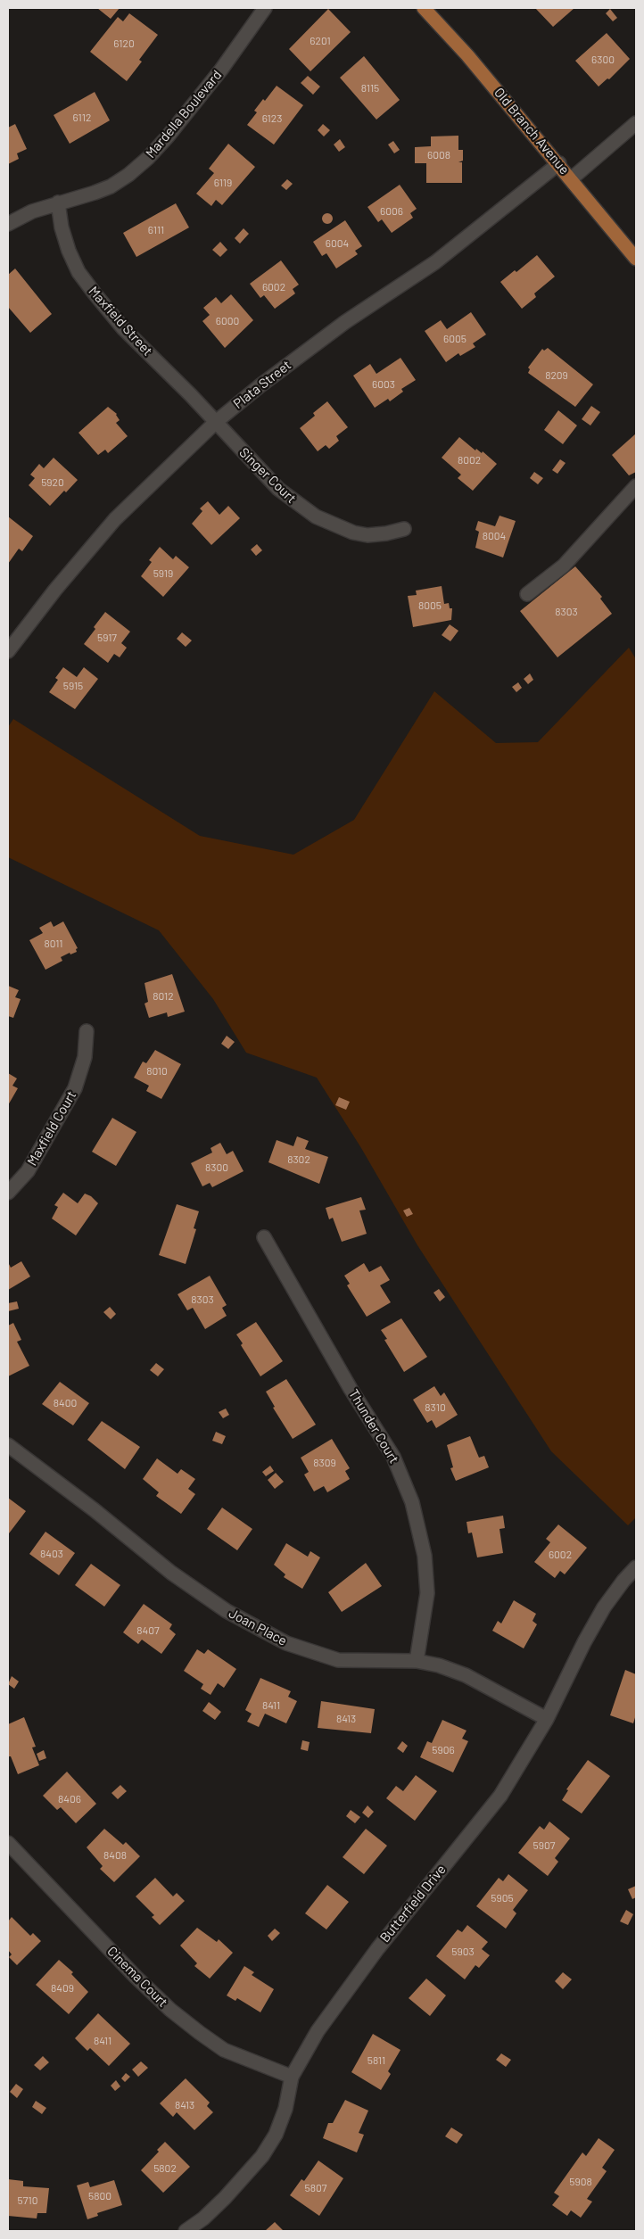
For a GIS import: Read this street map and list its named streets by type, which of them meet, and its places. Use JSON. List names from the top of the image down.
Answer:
{
  "streets": {
    "main road": ["Old Branch Avenue"],
    "street": [
      "Mardella Boulevard",
      "Maxfield Street",
      "Plata Street",
      "Singer Court",
      "Maxfield Court",
      "Thunder Court",
      "Joan Place",
      "Butterfield Drive",
      "Cinema Court"
    ]
  },
  "crossings": [
    ["Mardella Boulevard", "Maxfield Street"],
    ["Old Branch Avenue", "Plata Street"],
    ["Maxfield Street", "Plata Street"],
    ["Maxfield Street", "Singer Court"],
    ["Plata Street", "Singer Court"],
    ["Thunder Court", "Joan Place"],
    ["Joan Place", "Butterfield Drive"],
    ["Butterfield Drive", "Cinema Court"]
  ],
  "house_numbers": [
    "6201",
    "6120",
    "6300",
    "8115",
    "6112",
    "6123",
    "6008",
    "6119",
    "6006",
    "6111",
    "6004",
    "6002",
    "6000",
    "6005",
    "8209",
    "6003",
    "8002",
    "5920",
    "8004",
    "5919",
    "8005",
    "8303",
    "5917",
    "5915",
    "8011",
    "8012",
    "8010",
    "8302",
    "8300",
    "8303",
    "8400",
    "8310",
    "8309",
    "8403",
    "6002",
    "8407",
    "8411",
    "8413",
    "5906",
    "8406",
    "5907",
    "8408",
    "5905",
    "5903",
    "8409",
    "8411",
    "5811",
    "8413",
    "5802",
    "5908",
    "5807",
    "5800",
    "5710"
  ]
}
